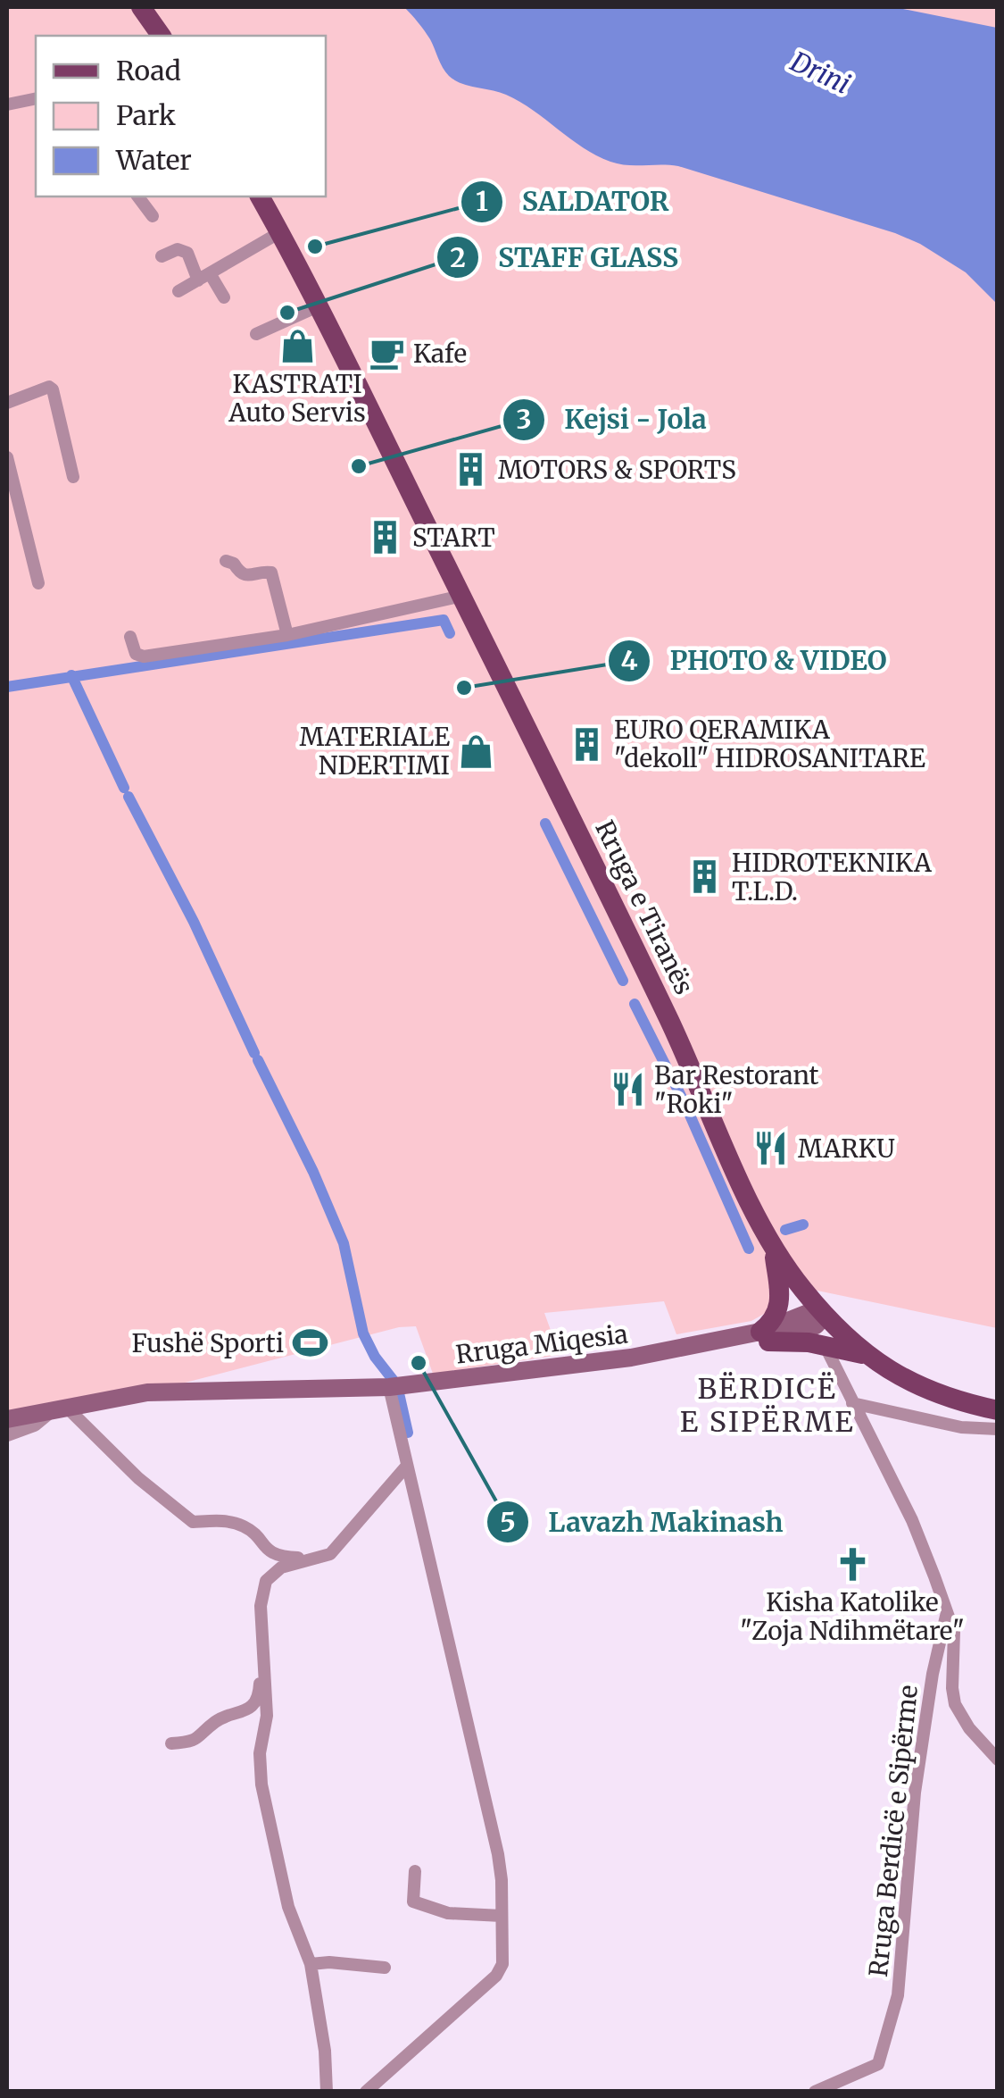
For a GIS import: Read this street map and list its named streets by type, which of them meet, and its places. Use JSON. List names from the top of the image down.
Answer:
{
  "streets": {
    "main road": ["Rruga e Tiranës", "Rruga Miqesia"],
    "street": ["Rruga Berdicë e Sipërme"]
  },
  "districts": ["BËRDICË E SIPËRME"],
  "water": ["Drini"],
  "places": {
    "other": [
      "SALDATOR",
      "STAFF GLASS",
      "Kejsi - Jola",
      "PHOTO & VIDEO",
      "Lavazh Makinash"
    ],
    "shop": ["KASTRATI Auto Servis", "MATERIALE NDERTIMI"],
    "cafe": ["Kafe"],
    "building": [
      "MOTORS & SPORTS",
      "START",
      "EURO QERAMIKA \"dekoll\" HIDROSANITARE",
      "HIDROTEKNIKA T.L.D."
    ],
    "restaurant": ["Bar Restorant \"Roki\"", "MARKU"],
    "sports": ["Fushë Sporti"],
    "church": ["Kisha Katolike \"Zoja Ndihmëtare\""]
  },
  "legend": ["Road", "Park", "Water"]
}
